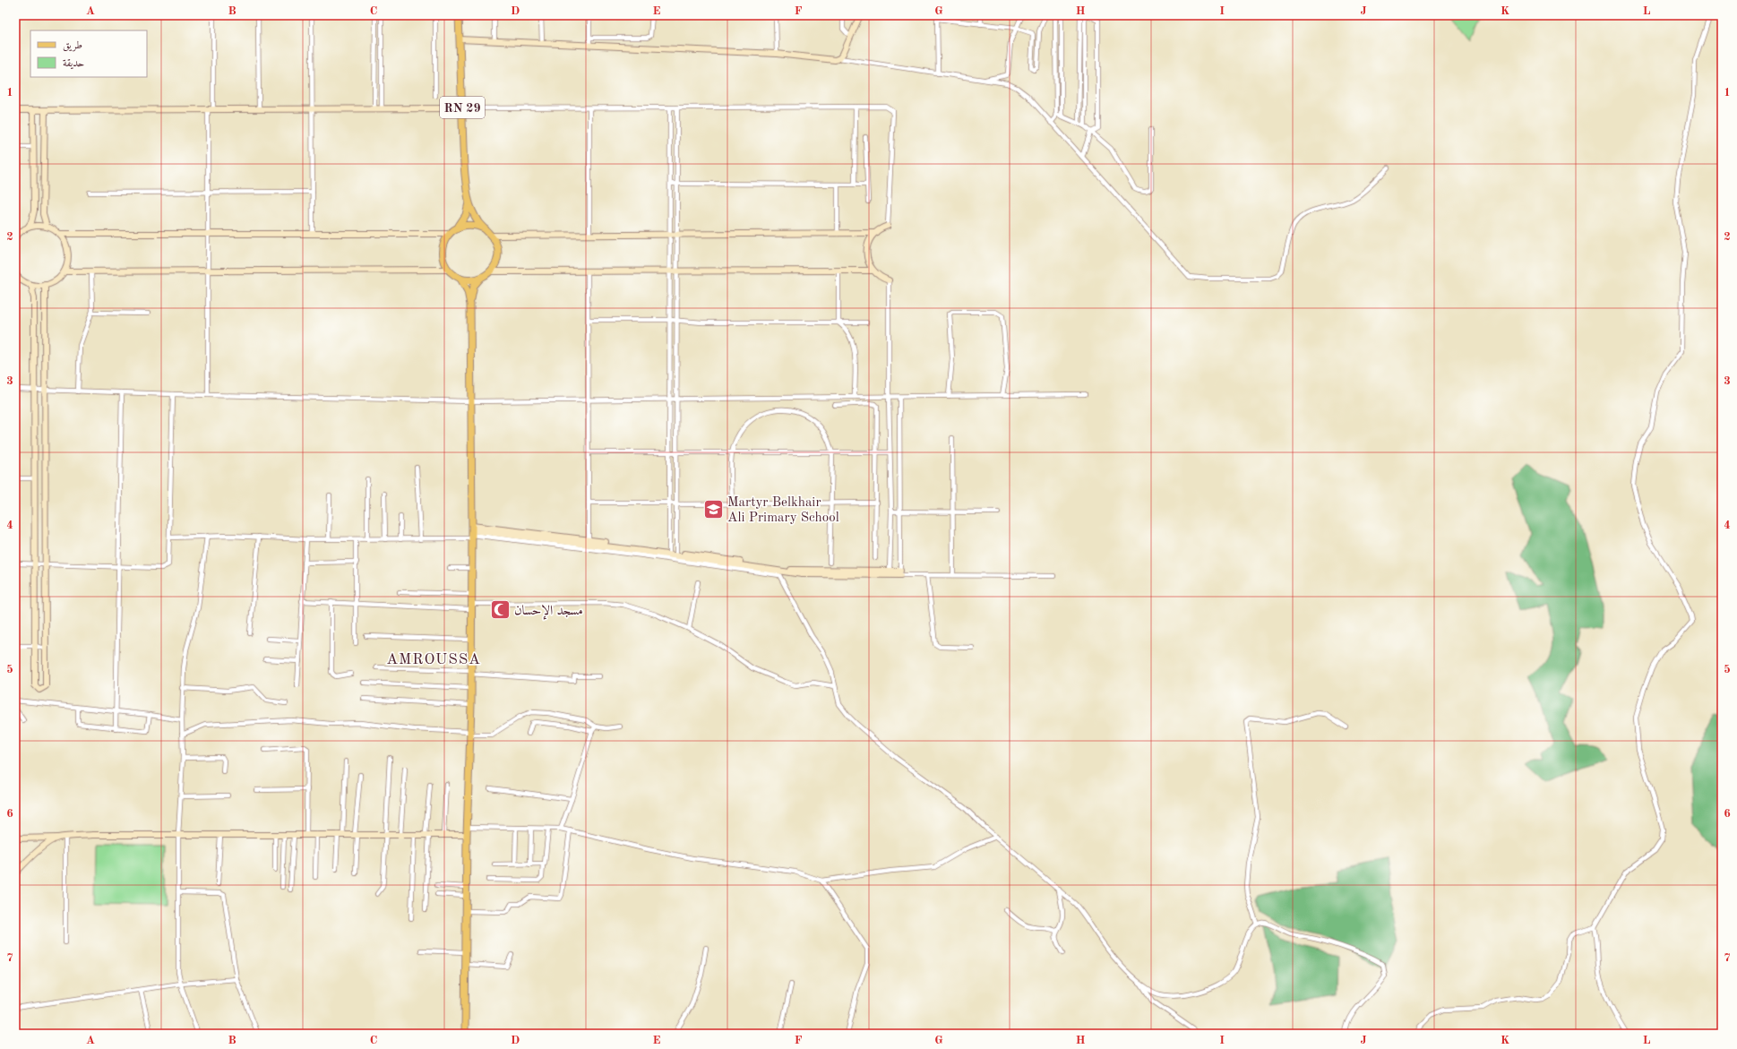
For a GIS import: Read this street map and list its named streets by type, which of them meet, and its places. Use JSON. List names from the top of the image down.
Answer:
{
  "streets": {
    "main road": ["RN 29"]
  },
  "districts": ["AMROUSSA"],
  "places": {
    "school or university": ["Martyr Belkhair Ali Primary School"],
    "mosque": ["مسجد الإحسان"]
  },
  "legend": ["طريق", "حديقة"],
  "grid": {
    "columns": [
      "A",
      "B",
      "C",
      "D",
      "E",
      "F",
      "G",
      "H",
      "I",
      "J",
      "K",
      "L"
    ],
    "rows": [
      "1",
      "2",
      "3",
      "4",
      "5",
      "6",
      "7"
    ]
  }
}
